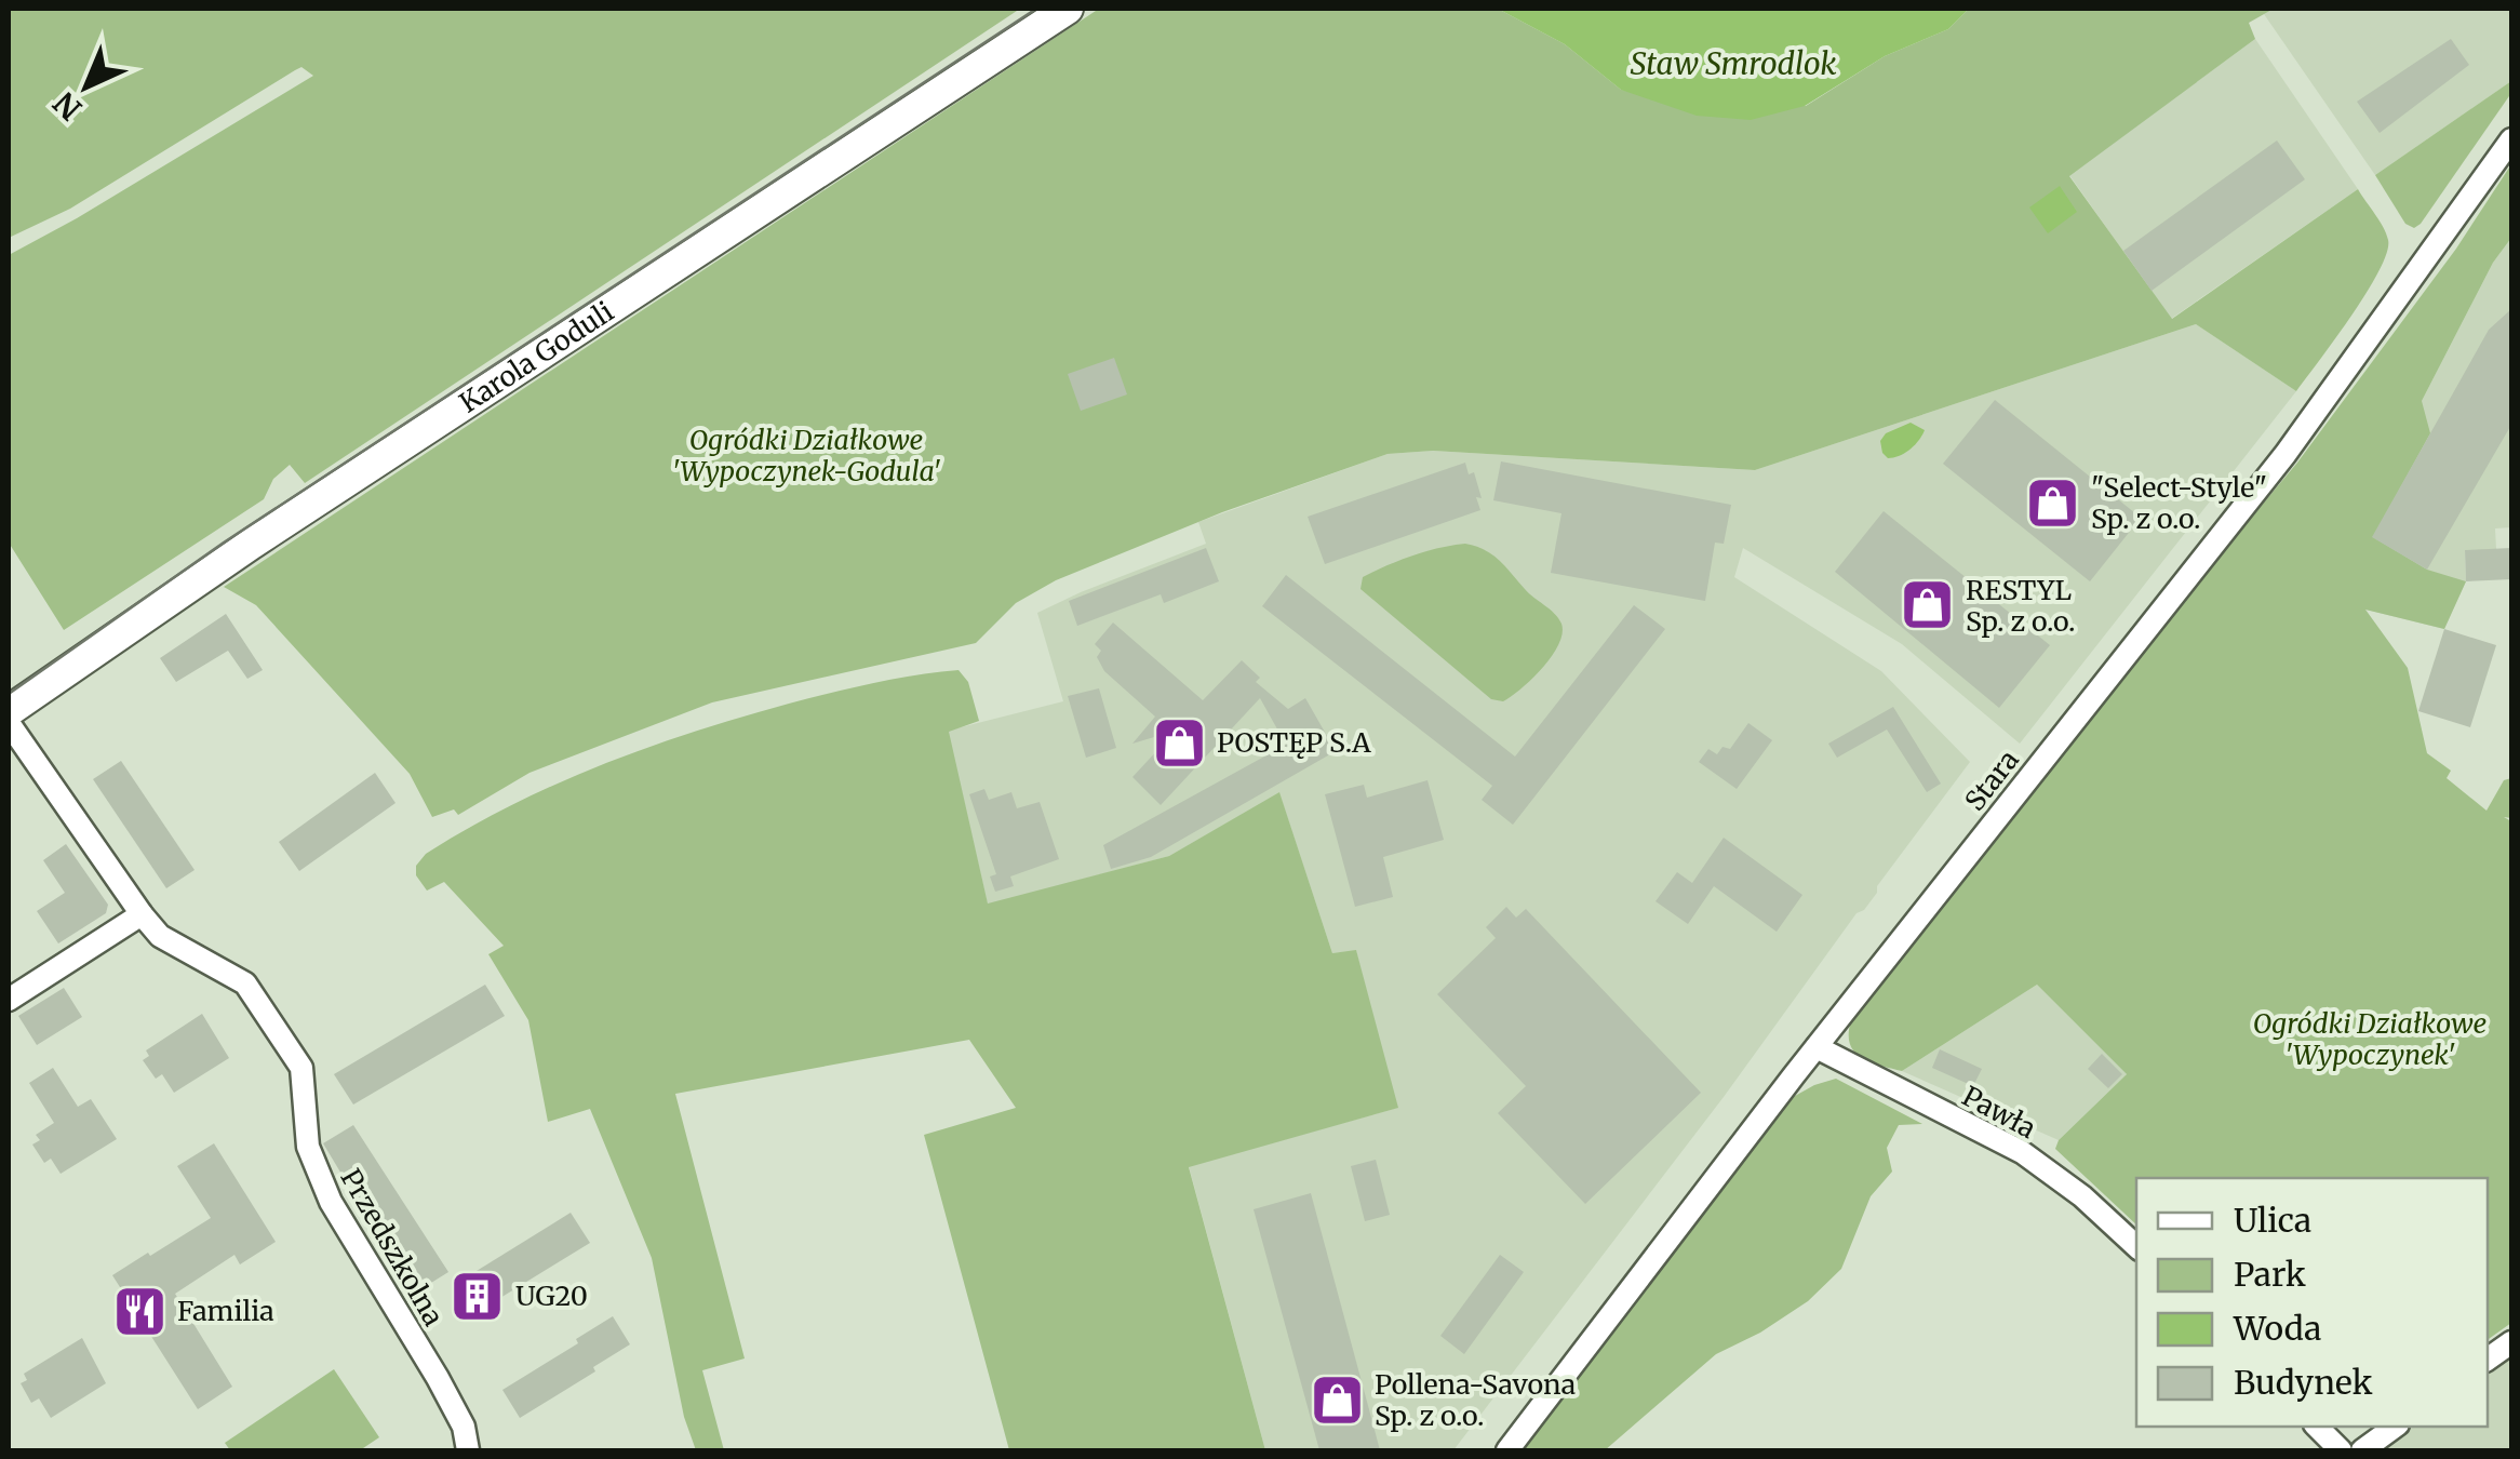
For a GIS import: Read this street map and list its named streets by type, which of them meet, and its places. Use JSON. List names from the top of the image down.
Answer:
{
  "streets": {
    "main road": ["Karola Goduli"],
    "street": ["Stara", "Pawła", "Przedszkolna"]
  },
  "crossings": [
    ["Stara", "Pawła"]
  ],
  "water": ["Staw Smrodlok"],
  "parks": ["Ogródki Działkowe 'Wypoczynek-Godula'", "Ogródki Działkowe 'Wypoczynek'"],
  "places": {
    "shop": [
      "\"Select-Style\" Sp. z o.o.",
      "RESTYL Sp. z o.o.",
      "POSTĘP S.A",
      "Pollena-Savona Sp. z o.o."
    ],
    "building": ["UG20"],
    "restaurant": ["Familia"]
  },
  "legend": [
    "Ulica",
    "Park",
    "Woda",
    "Budynek"
  ],
  "north": "bottom left"
}
